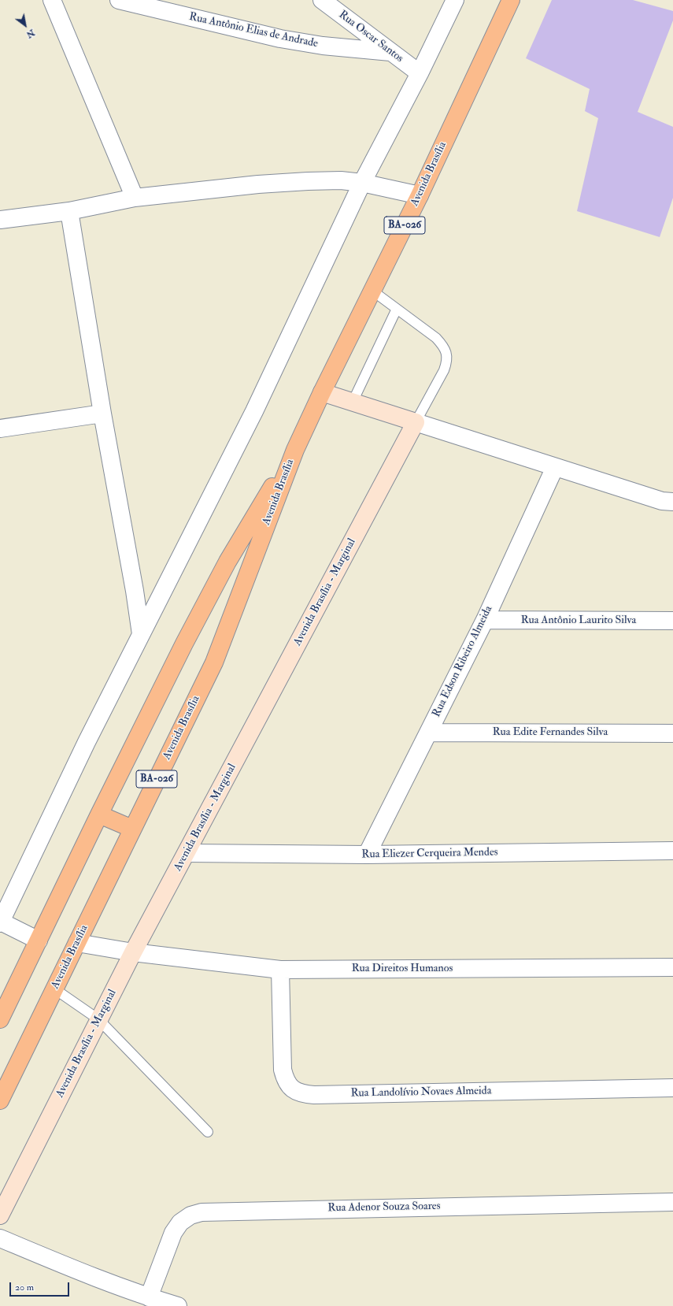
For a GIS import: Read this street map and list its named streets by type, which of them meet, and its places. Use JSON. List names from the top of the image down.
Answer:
{
  "streets": {
    "main road": ["Avenida Brasília", "BA-026"],
    "street": [
      "Rua Antônio Elias de Andrade",
      "Rua Oscar Santos",
      "Avenida Brasília - Marginal",
      "Rua Antônio Laurito Silva",
      "Rua Edson Ribeiro Almeida",
      "Rua Edite Fernandes Silva",
      "Rua Eliezer Cerqueira Mendes",
      "Rua Direitos Humanos",
      "Rua Landolívio Novaes Almeida",
      "Rua Adenor Souza Soares"
    ]
  },
  "crossings": [
    ["Rua Antônio Elias de Andrade", "Rua Oscar Santos"],
    ["Avenida Brasília", "Rua Direitos Humanos"],
    ["Avenida Brasília - Marginal", "Rua Eliezer Cerqueira Mendes"],
    ["Avenida Brasília - Marginal", "Rua Direitos Humanos"],
    ["Rua Antônio Laurito Silva", "Rua Edson Ribeiro Almeida"],
    ["Rua Edson Ribeiro Almeida", "Rua Edite Fernandes Silva"],
    ["Rua Edson Ribeiro Almeida", "Rua Eliezer Cerqueira Mendes"],
    ["Rua Direitos Humanos", "Rua Landolívio Novaes Almeida"]
  ],
  "scale_bar": "20 m",
  "north": "bottom right"
}
